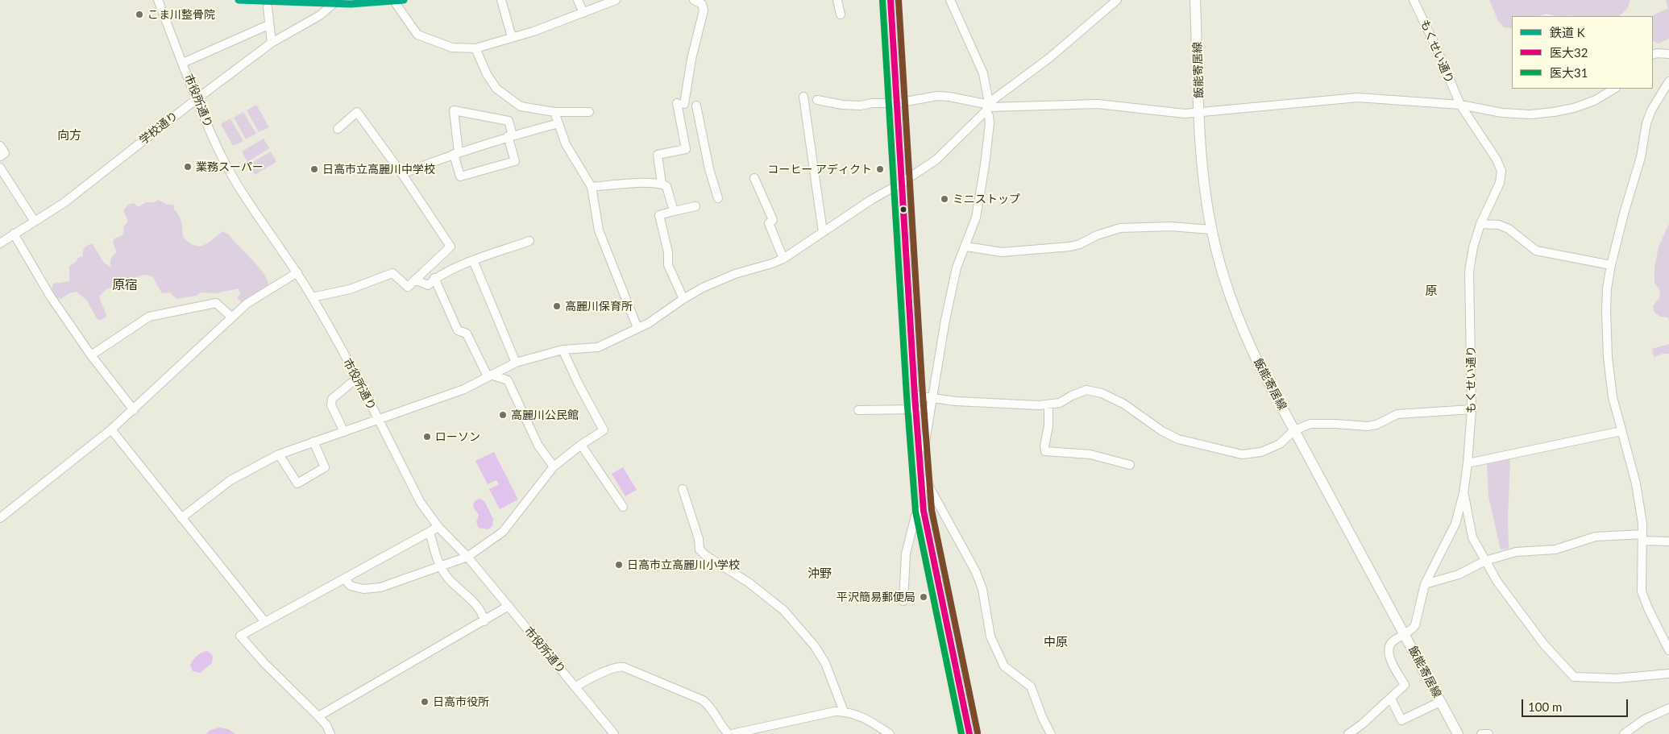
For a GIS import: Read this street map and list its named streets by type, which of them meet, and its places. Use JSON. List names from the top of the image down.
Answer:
{
  "streets": {
    "main road": ["飯能寄居線"],
    "street": ["もくせい通り", "市役所通り", "学校通り"]
  },
  "crossings": [
    ["もくせい通り", "飯能寄居線"],
    ["市役所通り", "学校通り"]
  ],
  "districts": [
    "向方",
    "原宿",
    "原",
    "沖野",
    "中原"
  ],
  "places": [
    "こま川整骨院",
    "業務スーパー",
    "日高市立高麗川中学校",
    "コーヒー アディクト",
    "ミニストップ",
    "高麗川保育所",
    "高麗川公民館",
    "ローソン",
    "日高市立高麗川小学校",
    "平沢簡易郵便局",
    "日高市役所"
  ],
  "lines": ["rail line K", "transit line 医大32", "transit line 医大31"],
  "legend": ["鉄道 K", "医大32", "医大31"],
  "scale_bar": "100 m"
}
